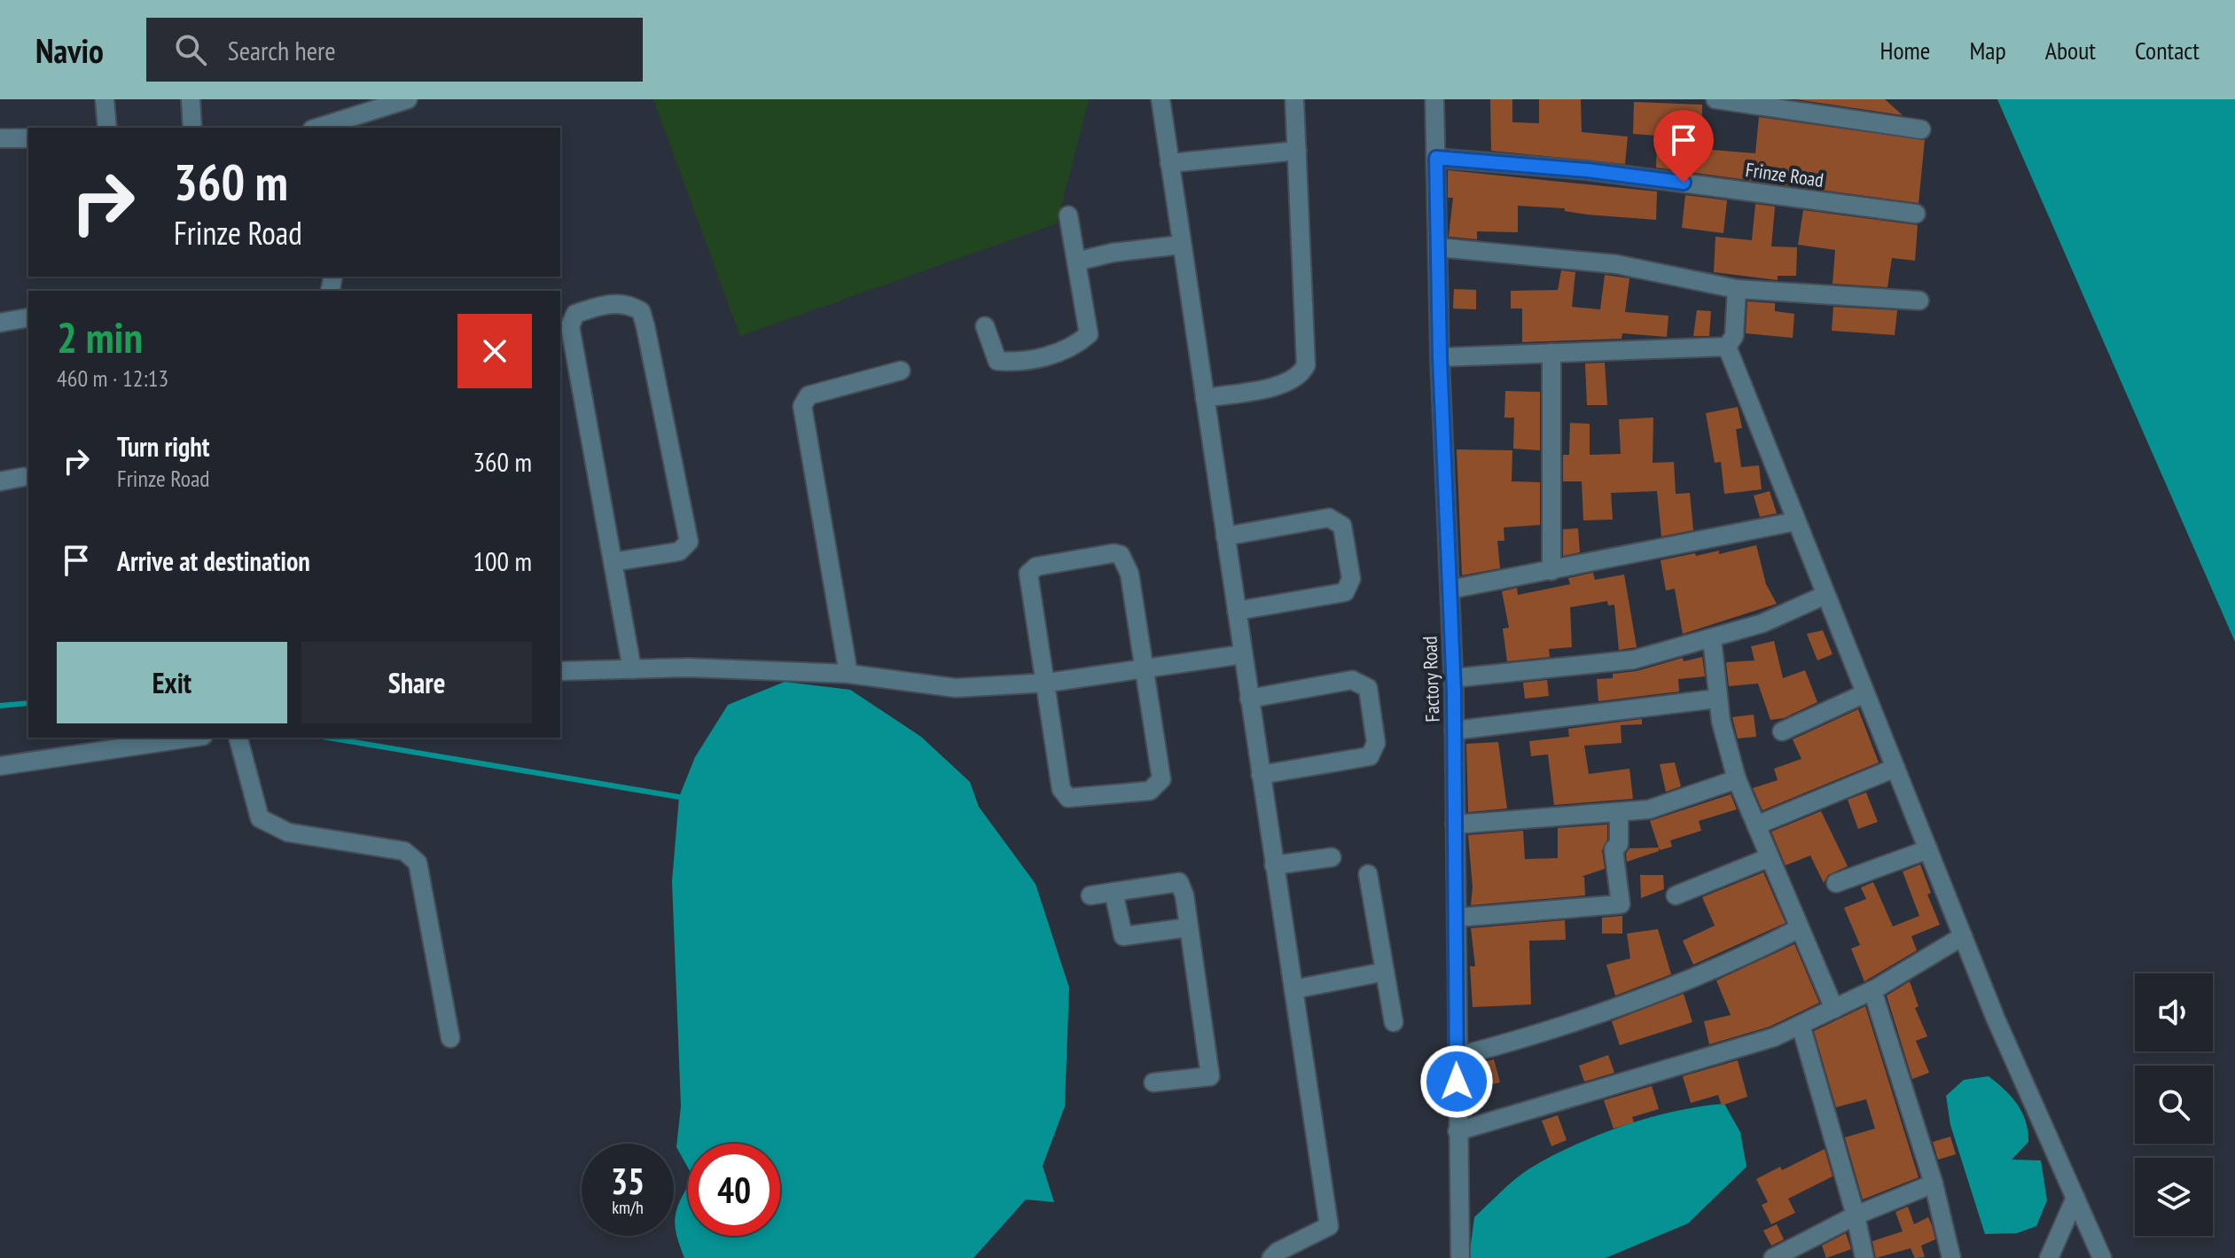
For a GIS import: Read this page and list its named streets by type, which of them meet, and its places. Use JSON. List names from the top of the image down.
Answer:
{
  "streets": {
    "street": ["Frinze Road", "Factory Road"]
  },
  "crossings": [
    ["Frinze Road", "Factory Road"]
  ],
  "page": {
    "header": "Navio",
    "search": "Search here",
    "nav": [
      "Home",
      "Map",
      "About",
      "Contact"
    ],
    "turn": ["360 m", "Frinze Road"],
    "heading": ["2 min", "460 m · 12:13"],
    "list": [
      {
        "name": "Turn right",
        "note": "Frinze Road",
        "value": "360 m"
      },
      {
        "name": "Arrive at destination",
        "value": "100 m"
      }
    ],
    "buttons": ["Exit", "Share"],
    "speed": "35 km/h",
    "limit": "40"
  }
}
